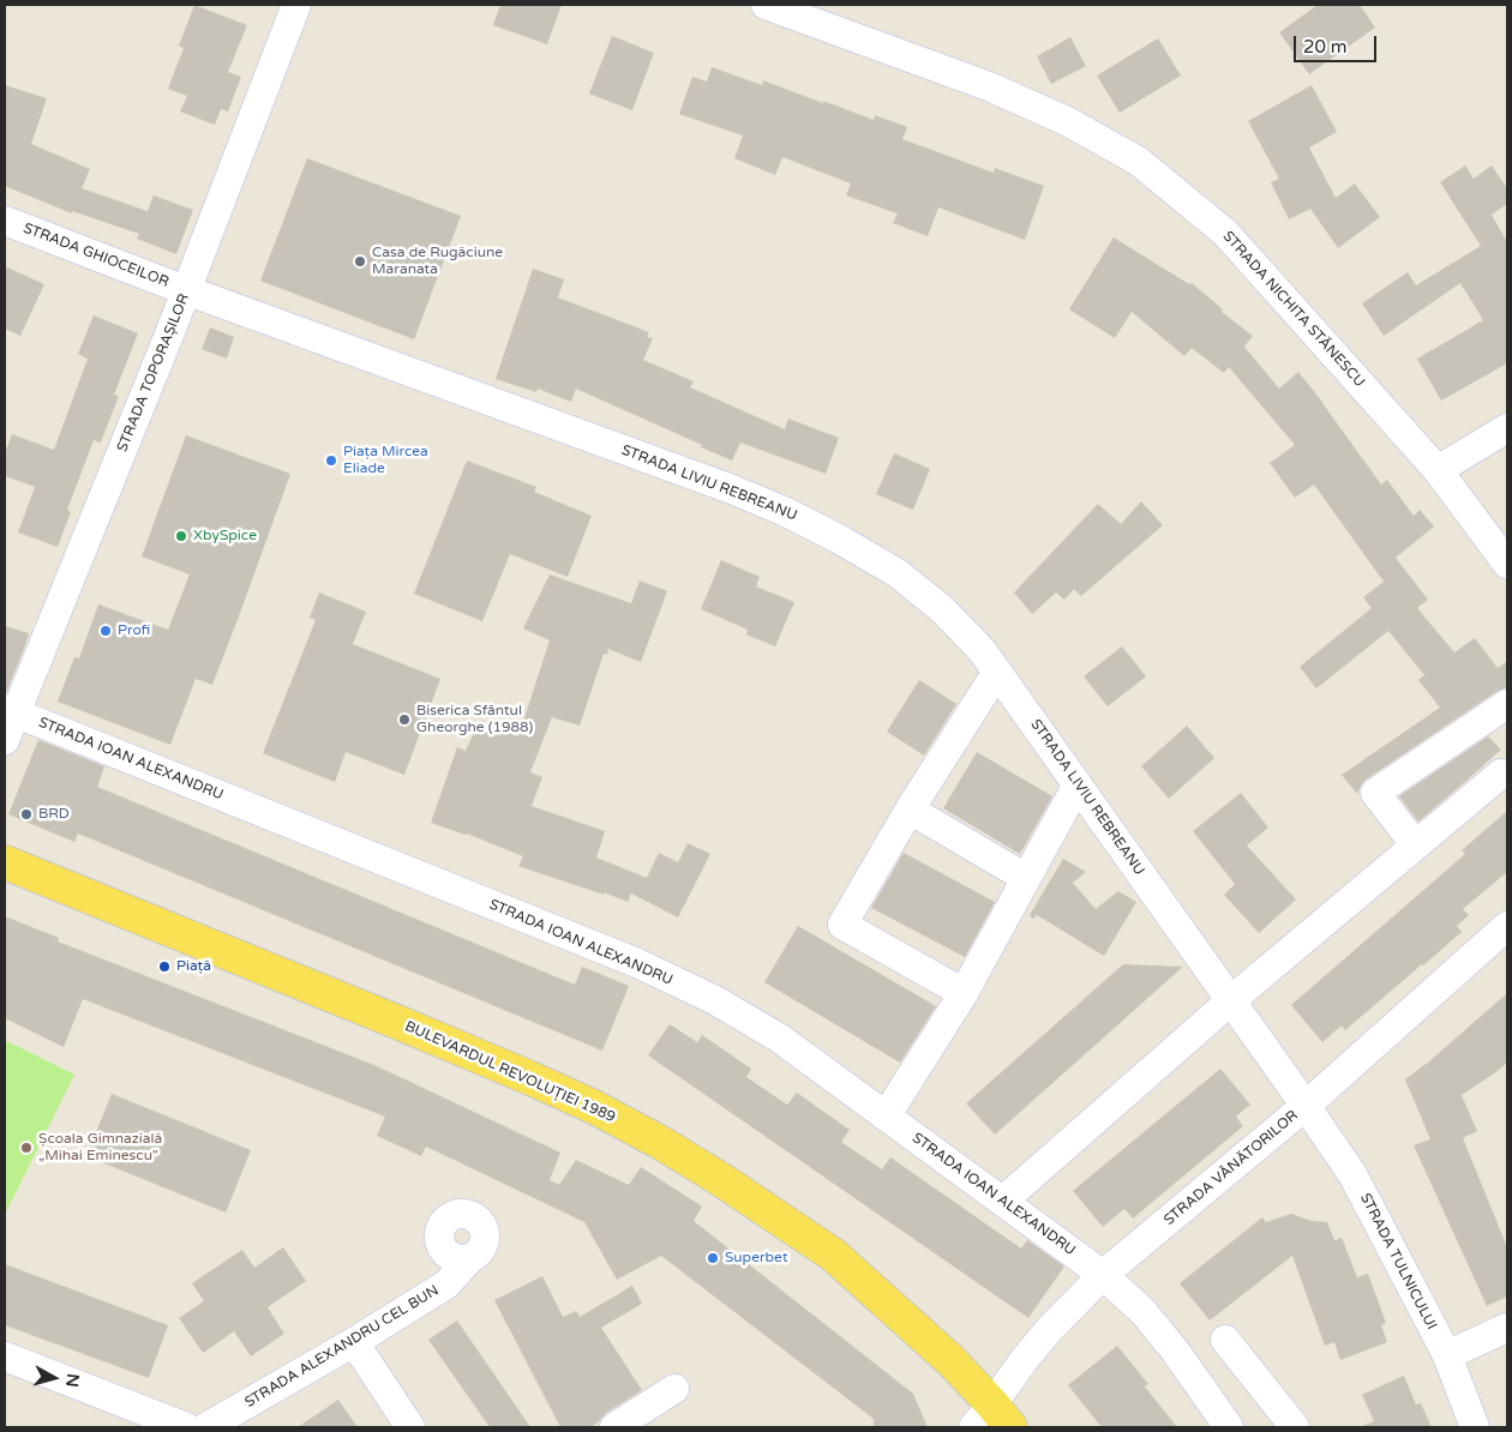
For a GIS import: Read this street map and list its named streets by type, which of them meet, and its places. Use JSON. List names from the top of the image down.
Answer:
{
  "streets": {
    "main road": ["BULEVARDUL REVOLUȚIEI 1989"],
    "street": [
      "STRADA GHIOCEILOR",
      "STRADA NICHITA STĂNESCU",
      "STRADA TOPORAȘILOR",
      "STRADA LIVIU REBREANU",
      "STRADA IOAN ALEXANDRU",
      "STRADA VÂNĂTORILOR",
      "STRADA TULNICULUI",
      "STRADA ALEXANDRU CEL BUN"
    ]
  },
  "crossings": [
    ["STRADA GHIOCEILOR", "STRADA TOPORAȘILOR"],
    ["STRADA GHIOCEILOR", "STRADA LIVIU REBREANU"],
    ["STRADA TOPORAȘILOR", "STRADA LIVIU REBREANU"],
    ["STRADA TOPORAȘILOR", "STRADA IOAN ALEXANDRU"],
    ["STRADA LIVIU REBREANU", "STRADA VÂNĂTORILOR"],
    ["STRADA LIVIU REBREANU", "STRADA TULNICULUI"],
    ["STRADA IOAN ALEXANDRU", "STRADA VÂNĂTORILOR"],
    ["BULEVARDUL REVOLUȚIEI 1989", "STRADA VÂNĂTORILOR"],
    ["STRADA VÂNĂTORILOR", "STRADA TULNICULUI"]
  ],
  "places": [
    "Casa de Rugăciune Maranata",
    "Piața Mircea Eliade",
    "XbySpice",
    "Profi",
    "Biserica Sfântul Gheorghe (1988)",
    "BRD",
    "Piață",
    "Școala Gimnazială „Mihai Eminescu”",
    "Superbet"
  ],
  "scale_bar": "20 m",
  "north": "right"
}
